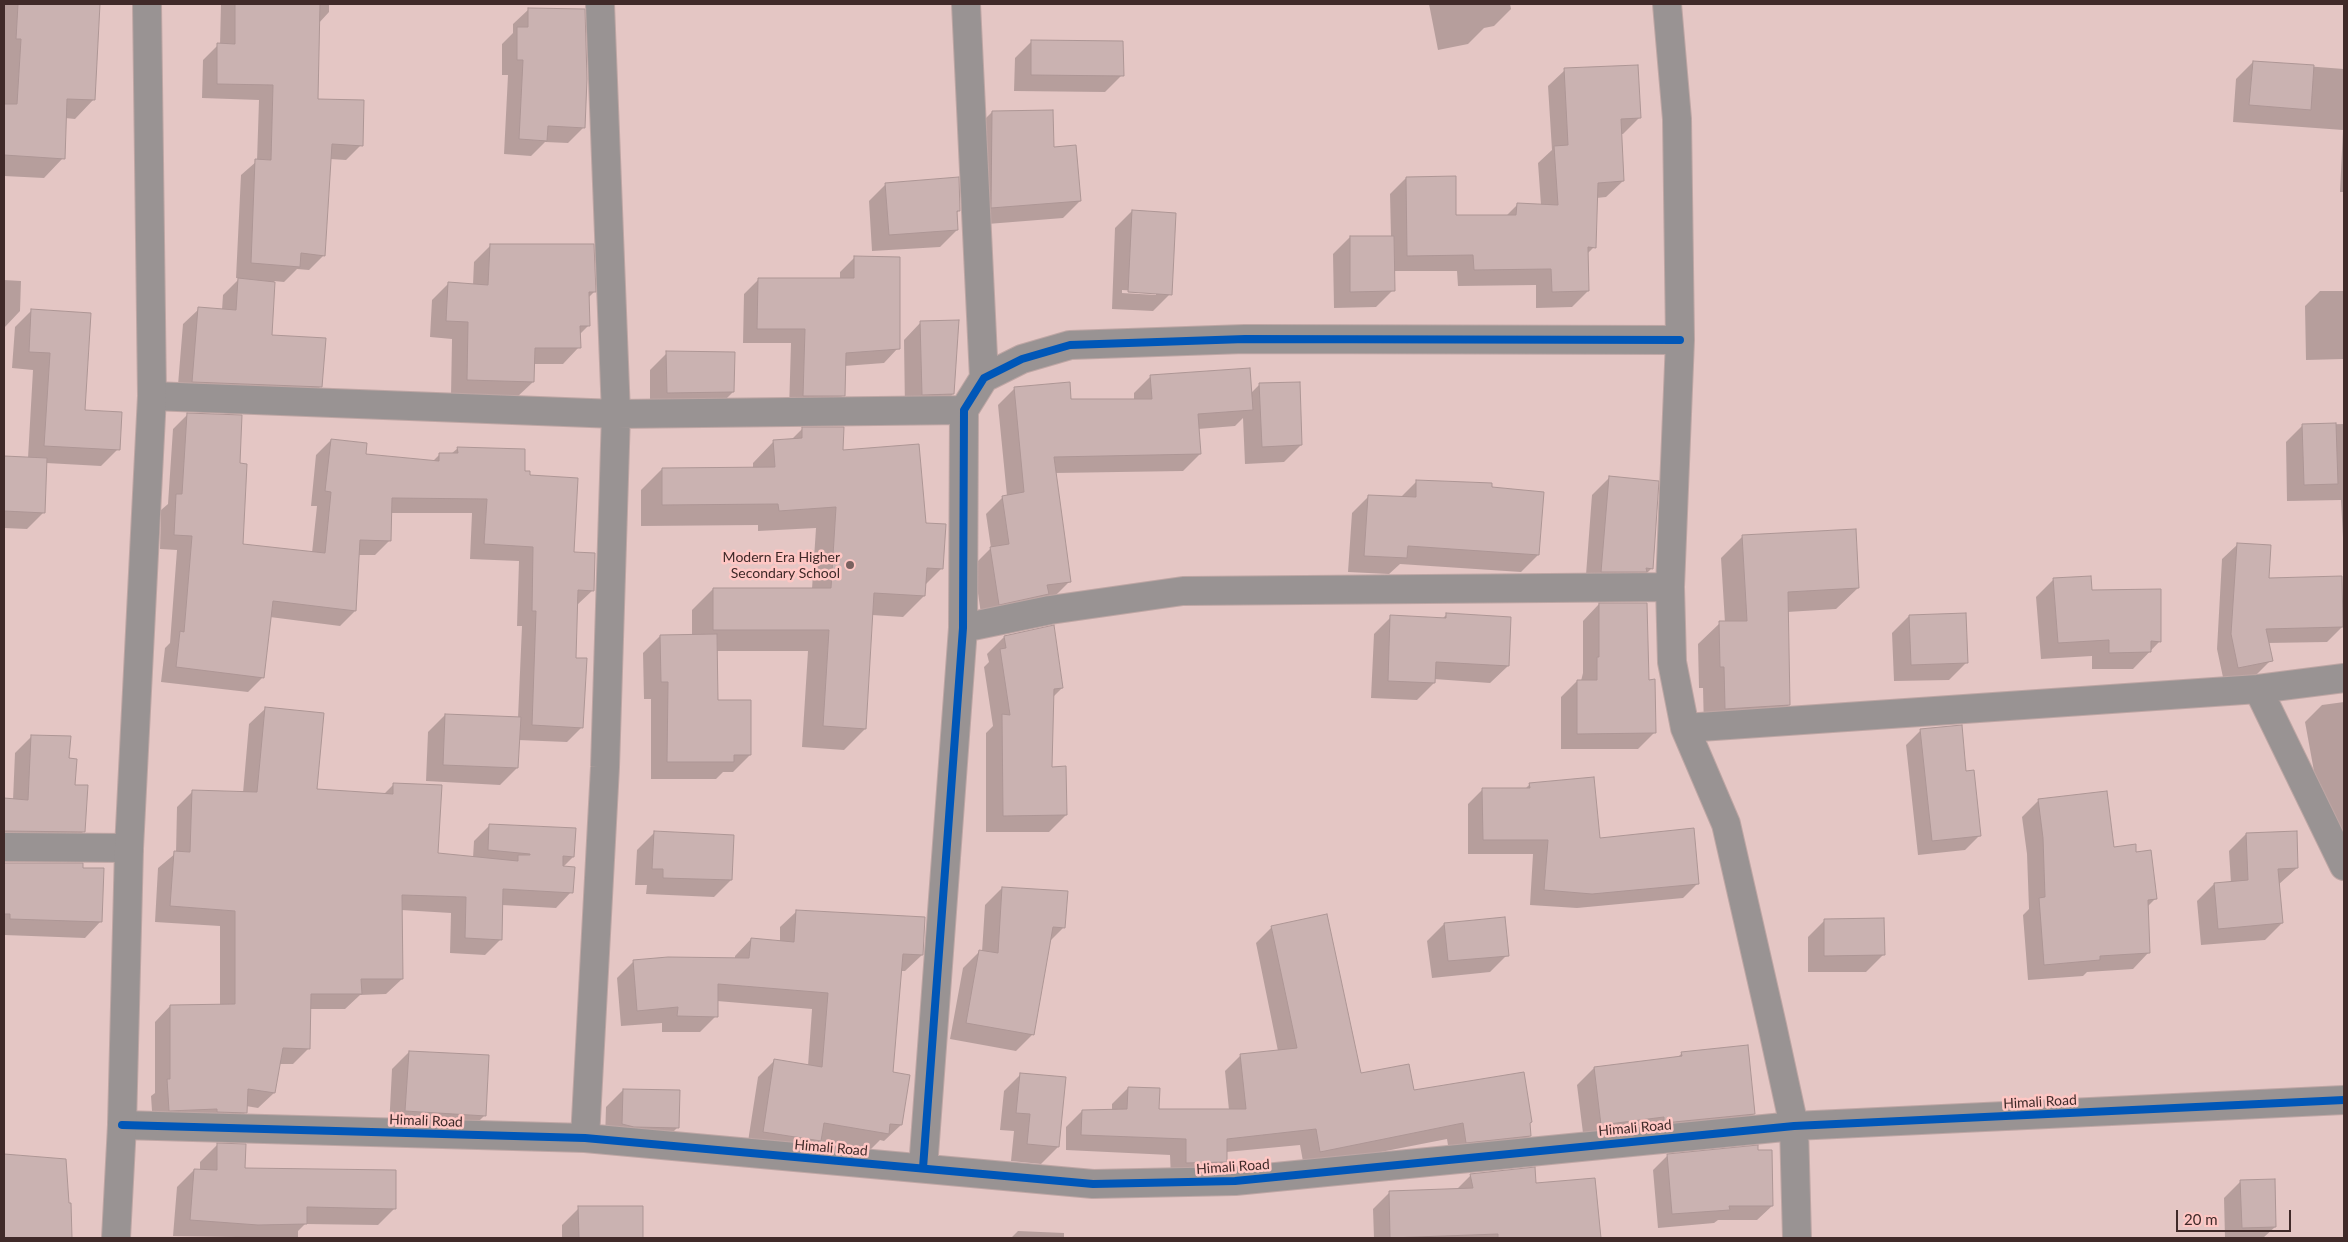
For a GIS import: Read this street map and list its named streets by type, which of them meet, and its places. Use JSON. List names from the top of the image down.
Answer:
{
  "streets": {
    "street": ["Himali Road"]
  },
  "places": ["Modern Era Higher Secondary School"],
  "scale_bar": "20 m"
}
